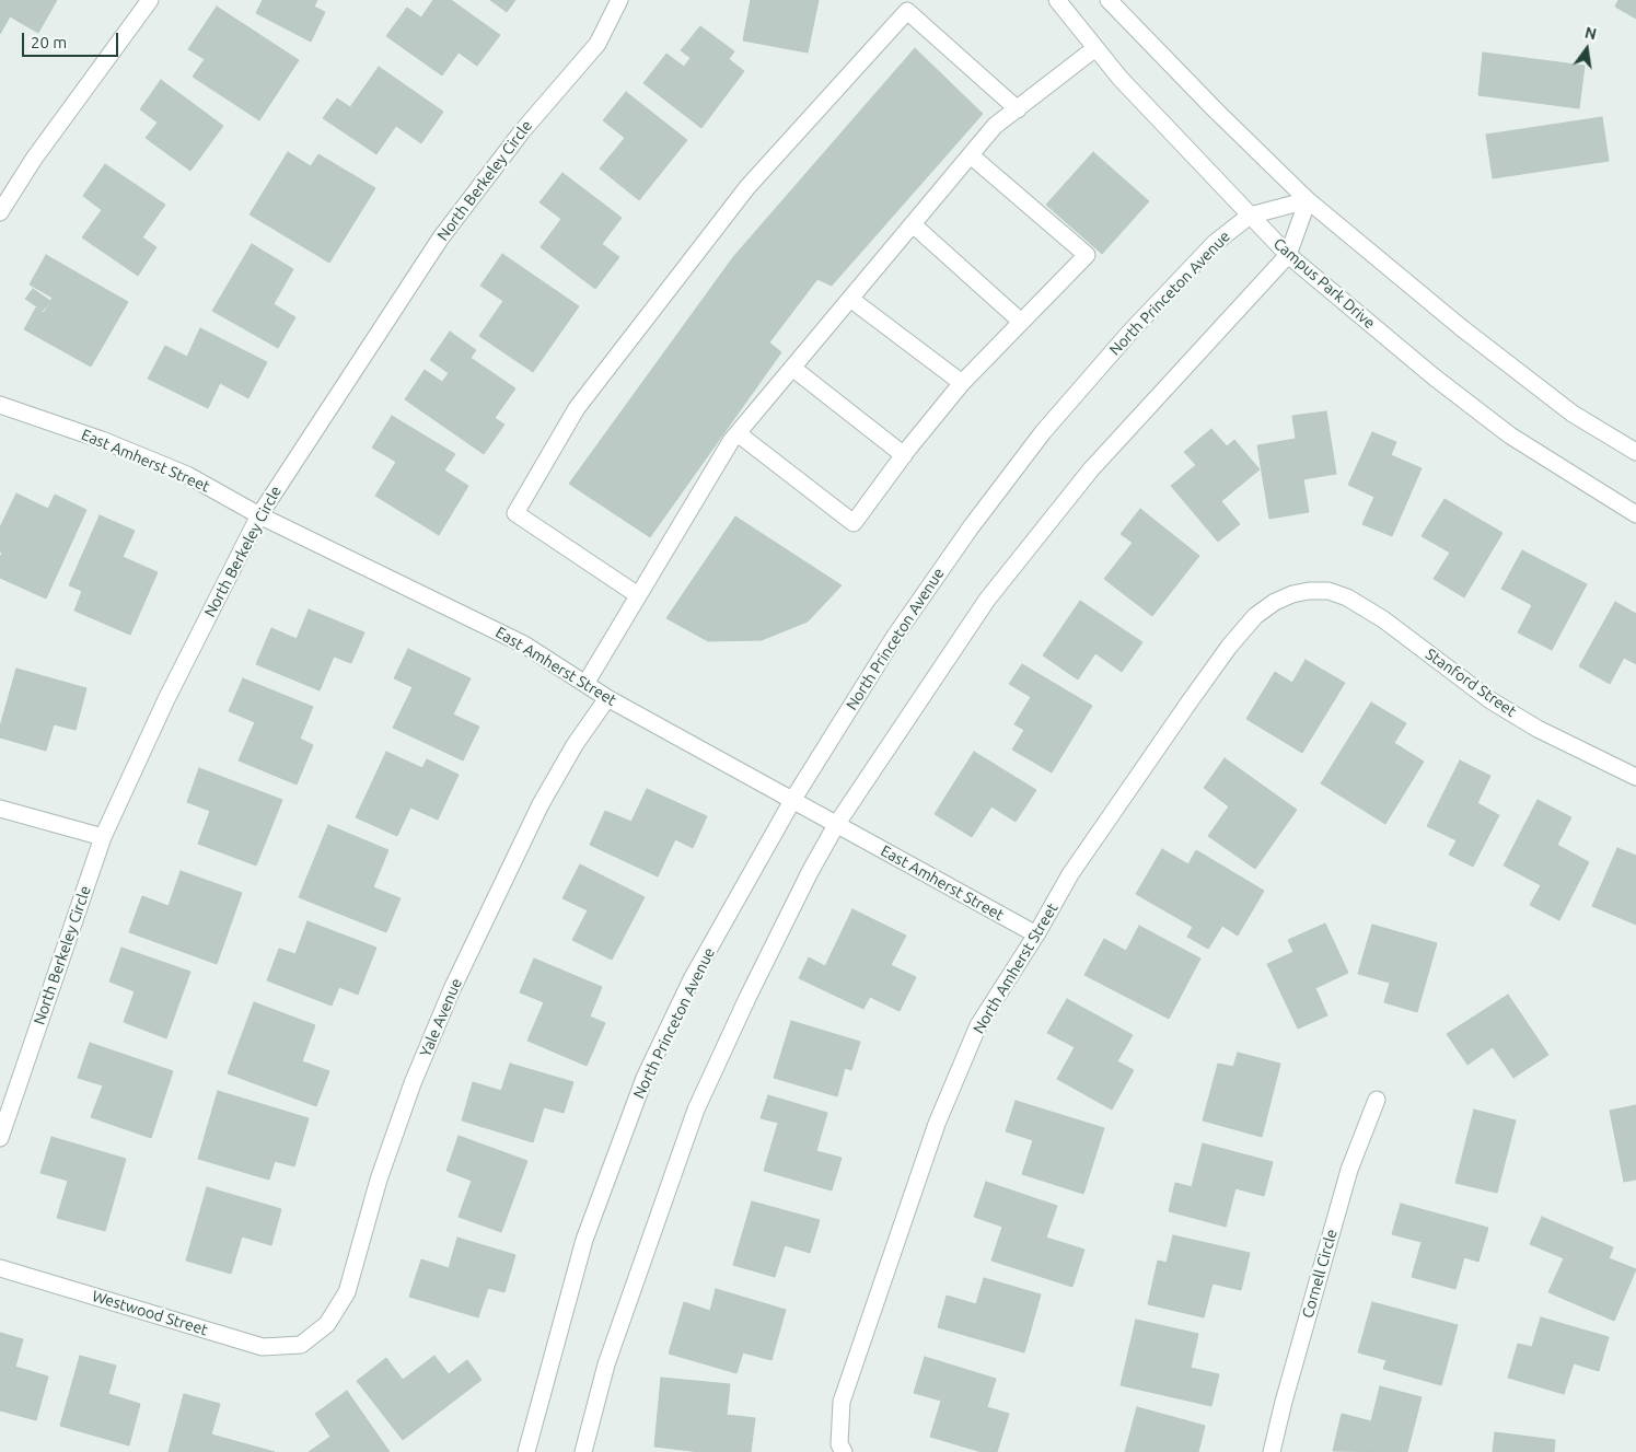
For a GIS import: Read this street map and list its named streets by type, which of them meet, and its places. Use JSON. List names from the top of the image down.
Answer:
{
  "streets": {
    "street": [
      "North Berkeley Circle",
      "Campus Park Drive",
      "North Princeton Avenue",
      "East Amherst Street",
      "Stanford Street",
      "North Amherst Street",
      "Yale Avenue",
      "Cornell Circle",
      "Westwood Street"
    ]
  },
  "crossings": [
    ["North Berkeley Circle", "East Amherst Street"],
    ["Campus Park Drive", "North Princeton Avenue"],
    ["North Princeton Avenue", "East Amherst Street"],
    ["East Amherst Street", "North Amherst Street"],
    ["East Amherst Street", "Yale Avenue"],
    ["Stanford Street", "North Amherst Street"],
    ["Yale Avenue", "Westwood Street"]
  ],
  "scale_bar": "20 m",
  "north": "top"
}
